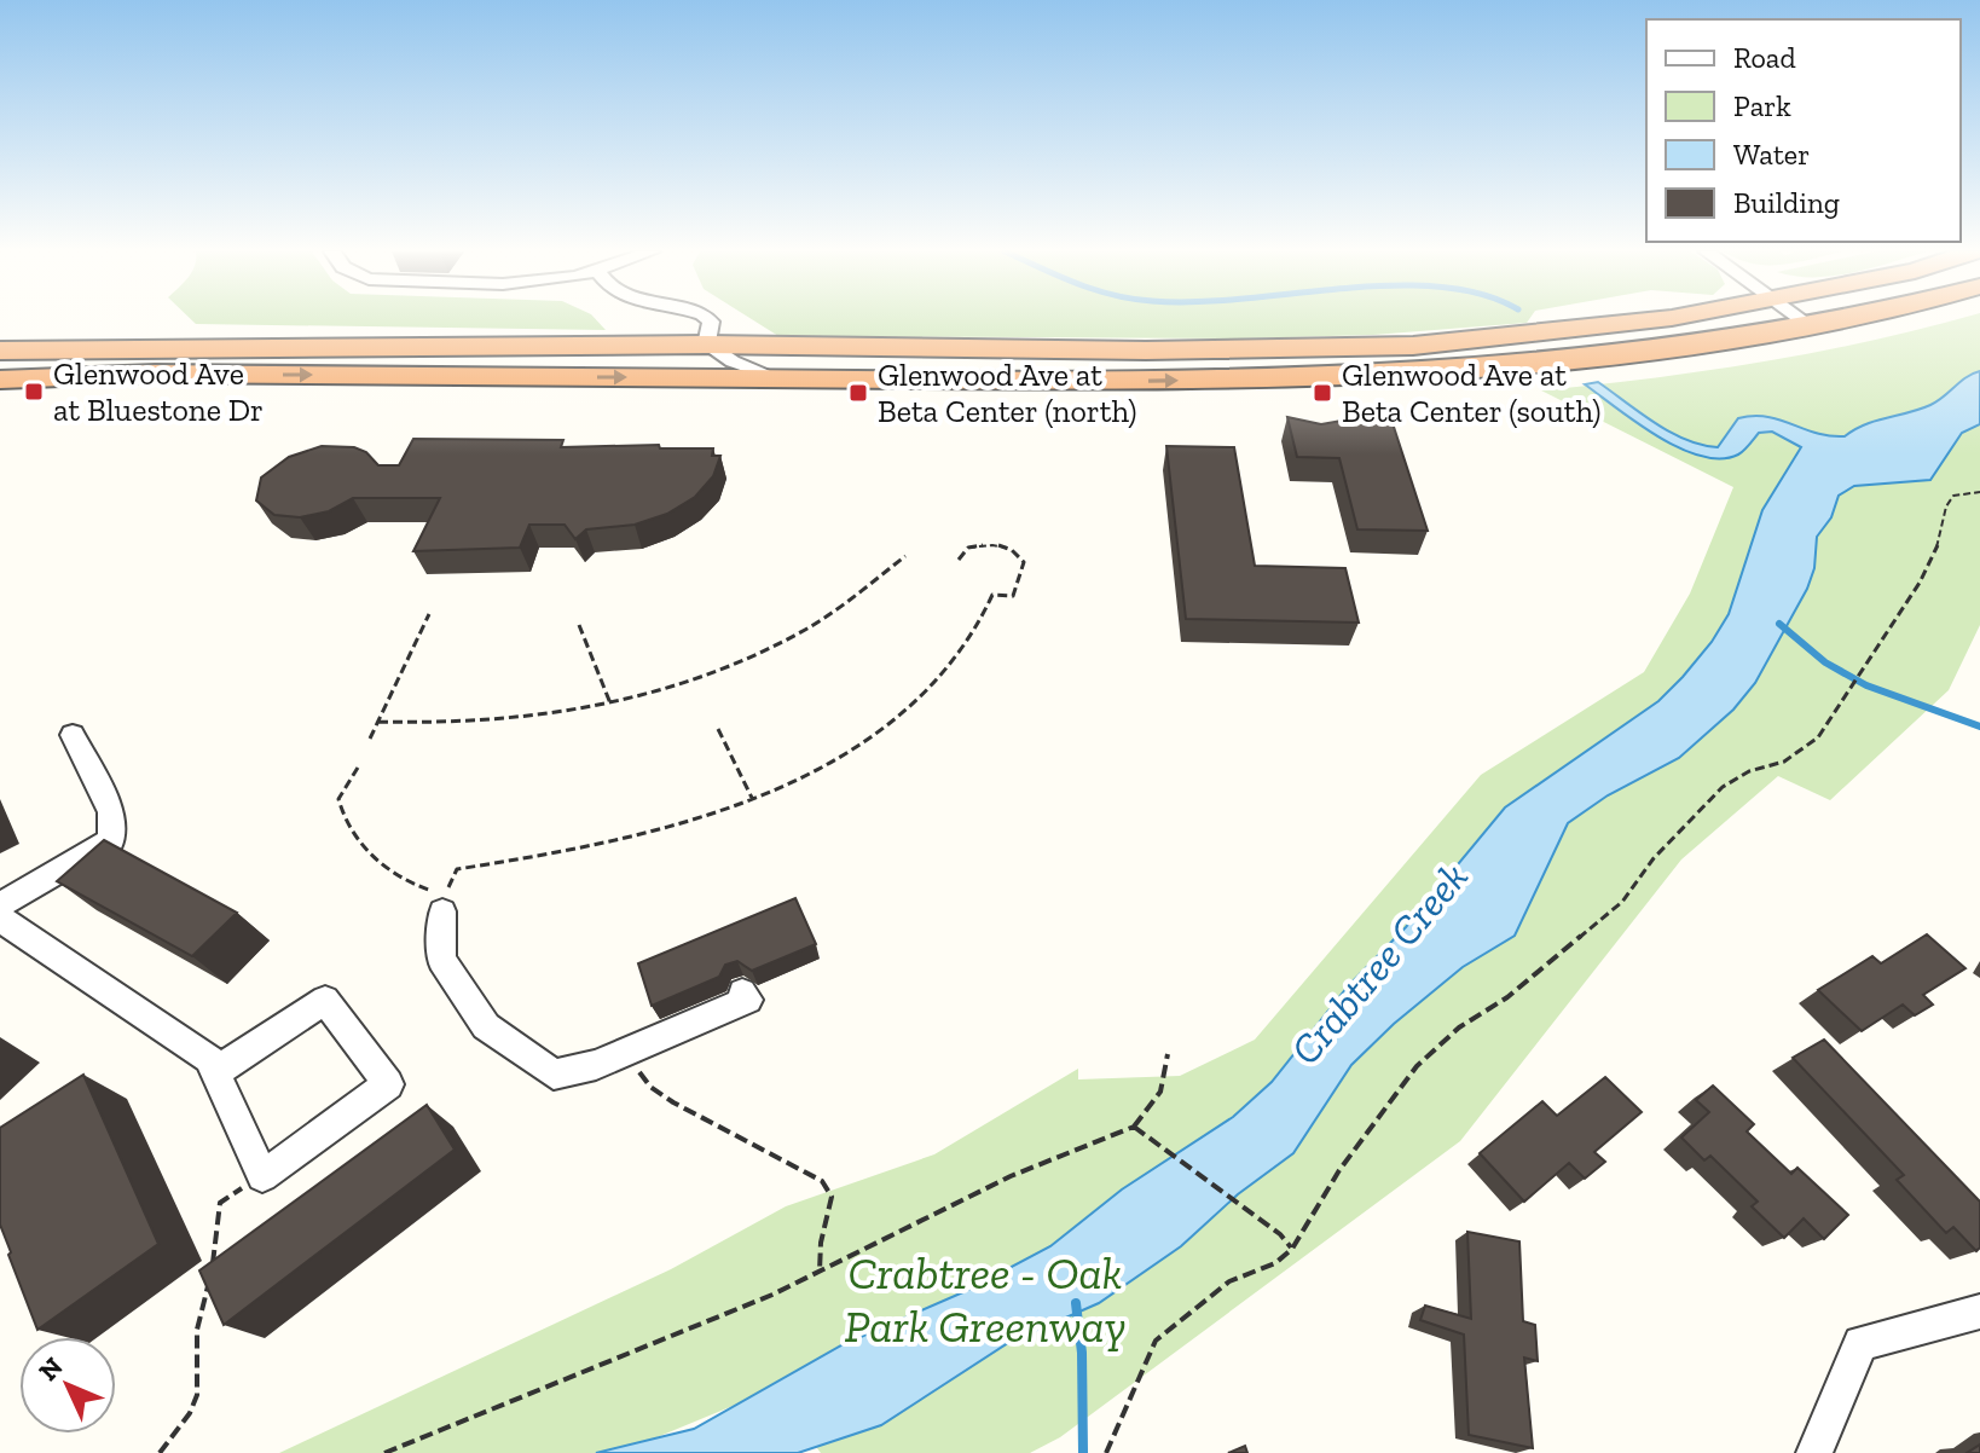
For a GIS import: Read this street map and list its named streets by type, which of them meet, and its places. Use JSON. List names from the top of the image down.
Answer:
{
  "water": ["Crabtree Creek"],
  "parks": ["Crabtree - Oak Park Greenway"],
  "places": {
    "transit": ["Glenwood Ave at Bluestone Dr", "Glenwood Ave at Beta Center (north)", "Glenwood Ave at Beta Center (south)"]
  },
  "legend": [
    "Road",
    "Park",
    "Water",
    "Building"
  ],
  "north": "top left"
}
